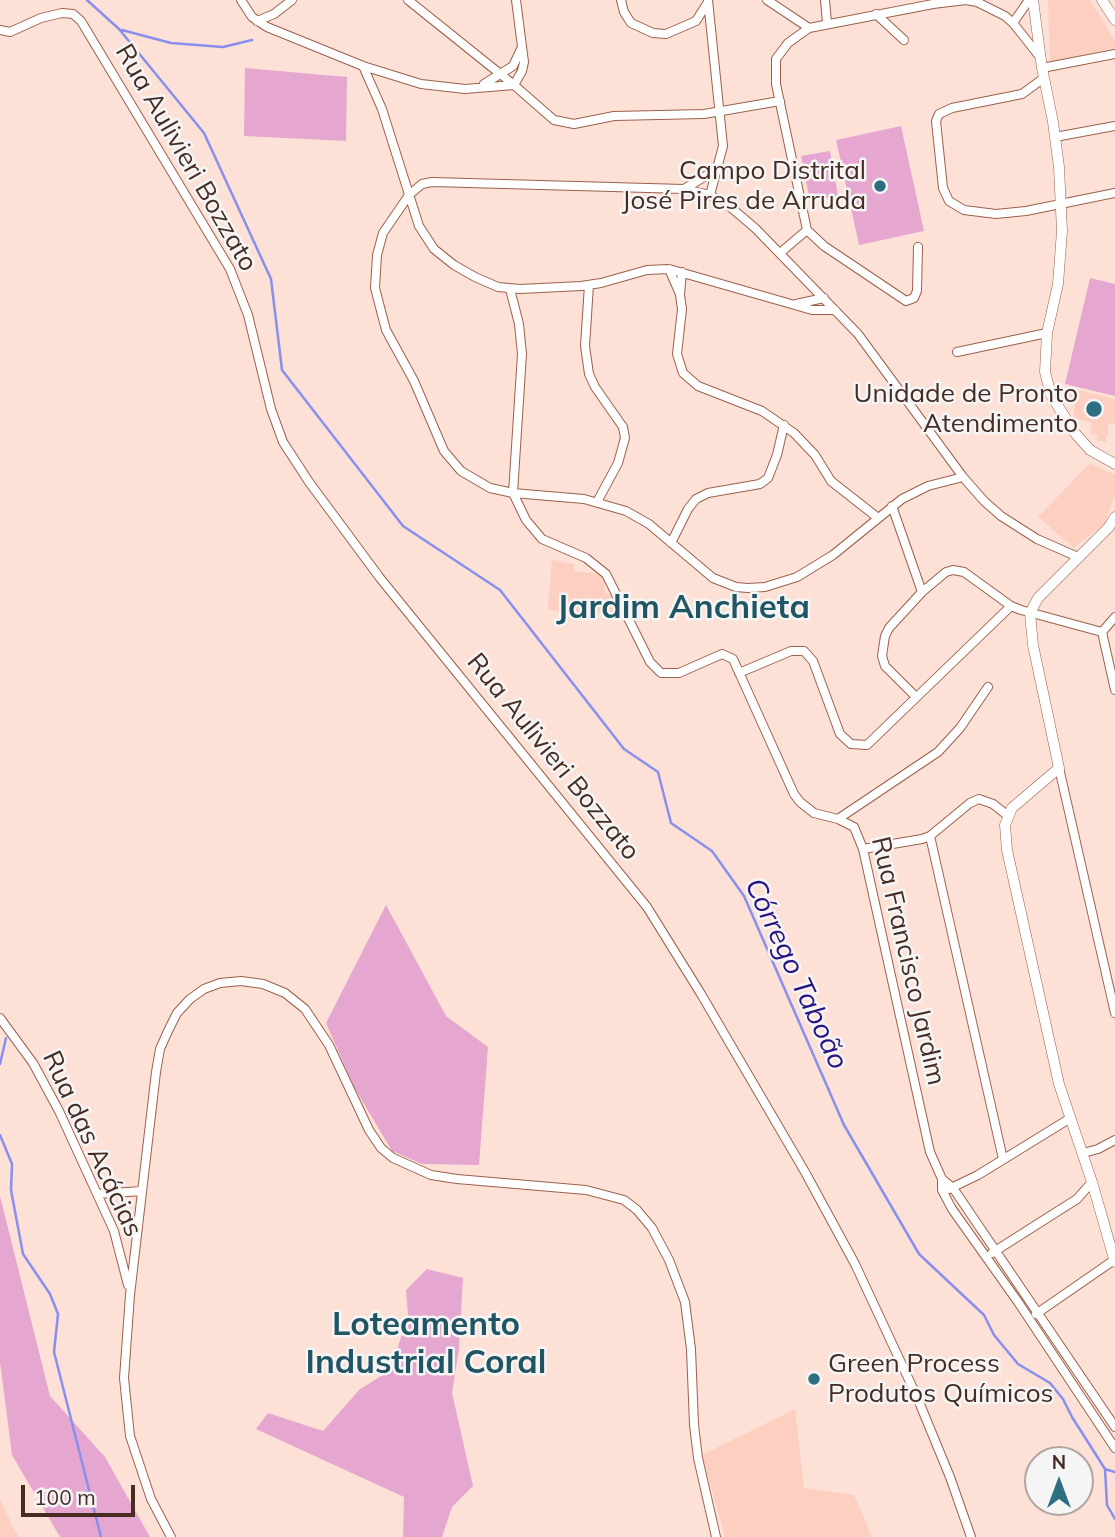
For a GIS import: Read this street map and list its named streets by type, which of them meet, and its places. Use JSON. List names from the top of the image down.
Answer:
{
  "streets": {
    "street": ["Rua Aulivieri Bozzato", "Rua Francisco Jardim", "Rua das Acácias"]
  },
  "districts": ["Jardim Anchieta", "Loteamento Industrial Coral"],
  "water": ["Córrego Taboão"],
  "places": ["Campo Distrital José Pires de Arruda", "Unidade de Pronto Atendimento", "Green Process Produtos Químicos"],
  "scale_bar": "100 m",
  "north": "top"
}
